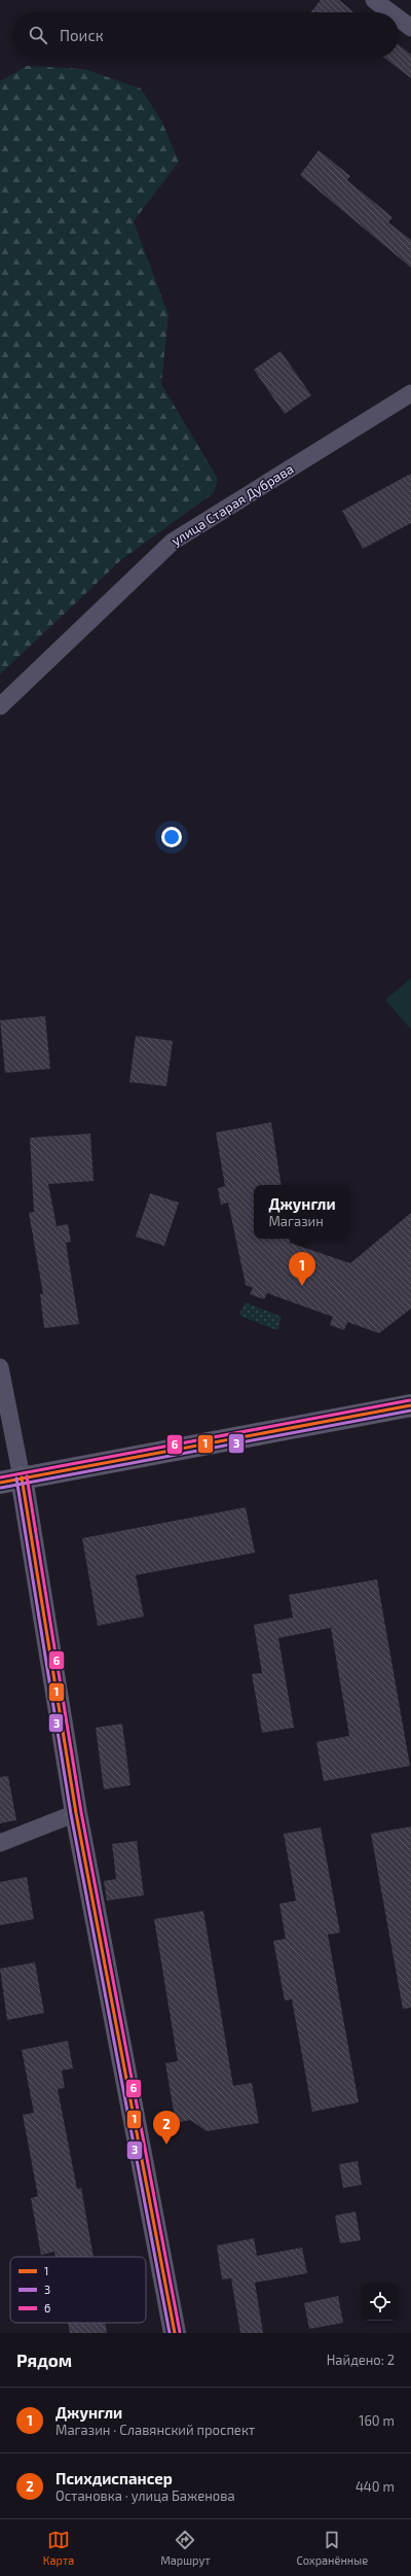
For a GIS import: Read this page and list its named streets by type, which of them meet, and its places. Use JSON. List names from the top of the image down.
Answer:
{
  "streets": {
    "street": ["улица Старая Дубрава"]
  },
  "lines": ["transit line 6", "transit line 1", "transit line 3"],
  "legend": ["1", "3", "6"],
  "page": {
    "search": "Поиск",
    "popup": ["Джунгли", "Магазин"],
    "pins": ["1", "2"],
    "heading": ["Рядом", "Найдено: 2"],
    "list": [
      {
        "mark": "1",
        "name": "Джунгли",
        "note": "Магазин · Славянский проспект",
        "value": "160 m"
      },
      {
        "mark": "2",
        "name": "Психдиспансер",
        "note": "Остановка · улица Баженова",
        "value": "440 m"
      }
    ],
    "nav": ["Карта", "Маршрут", "Сохранённые"]
  }
}
